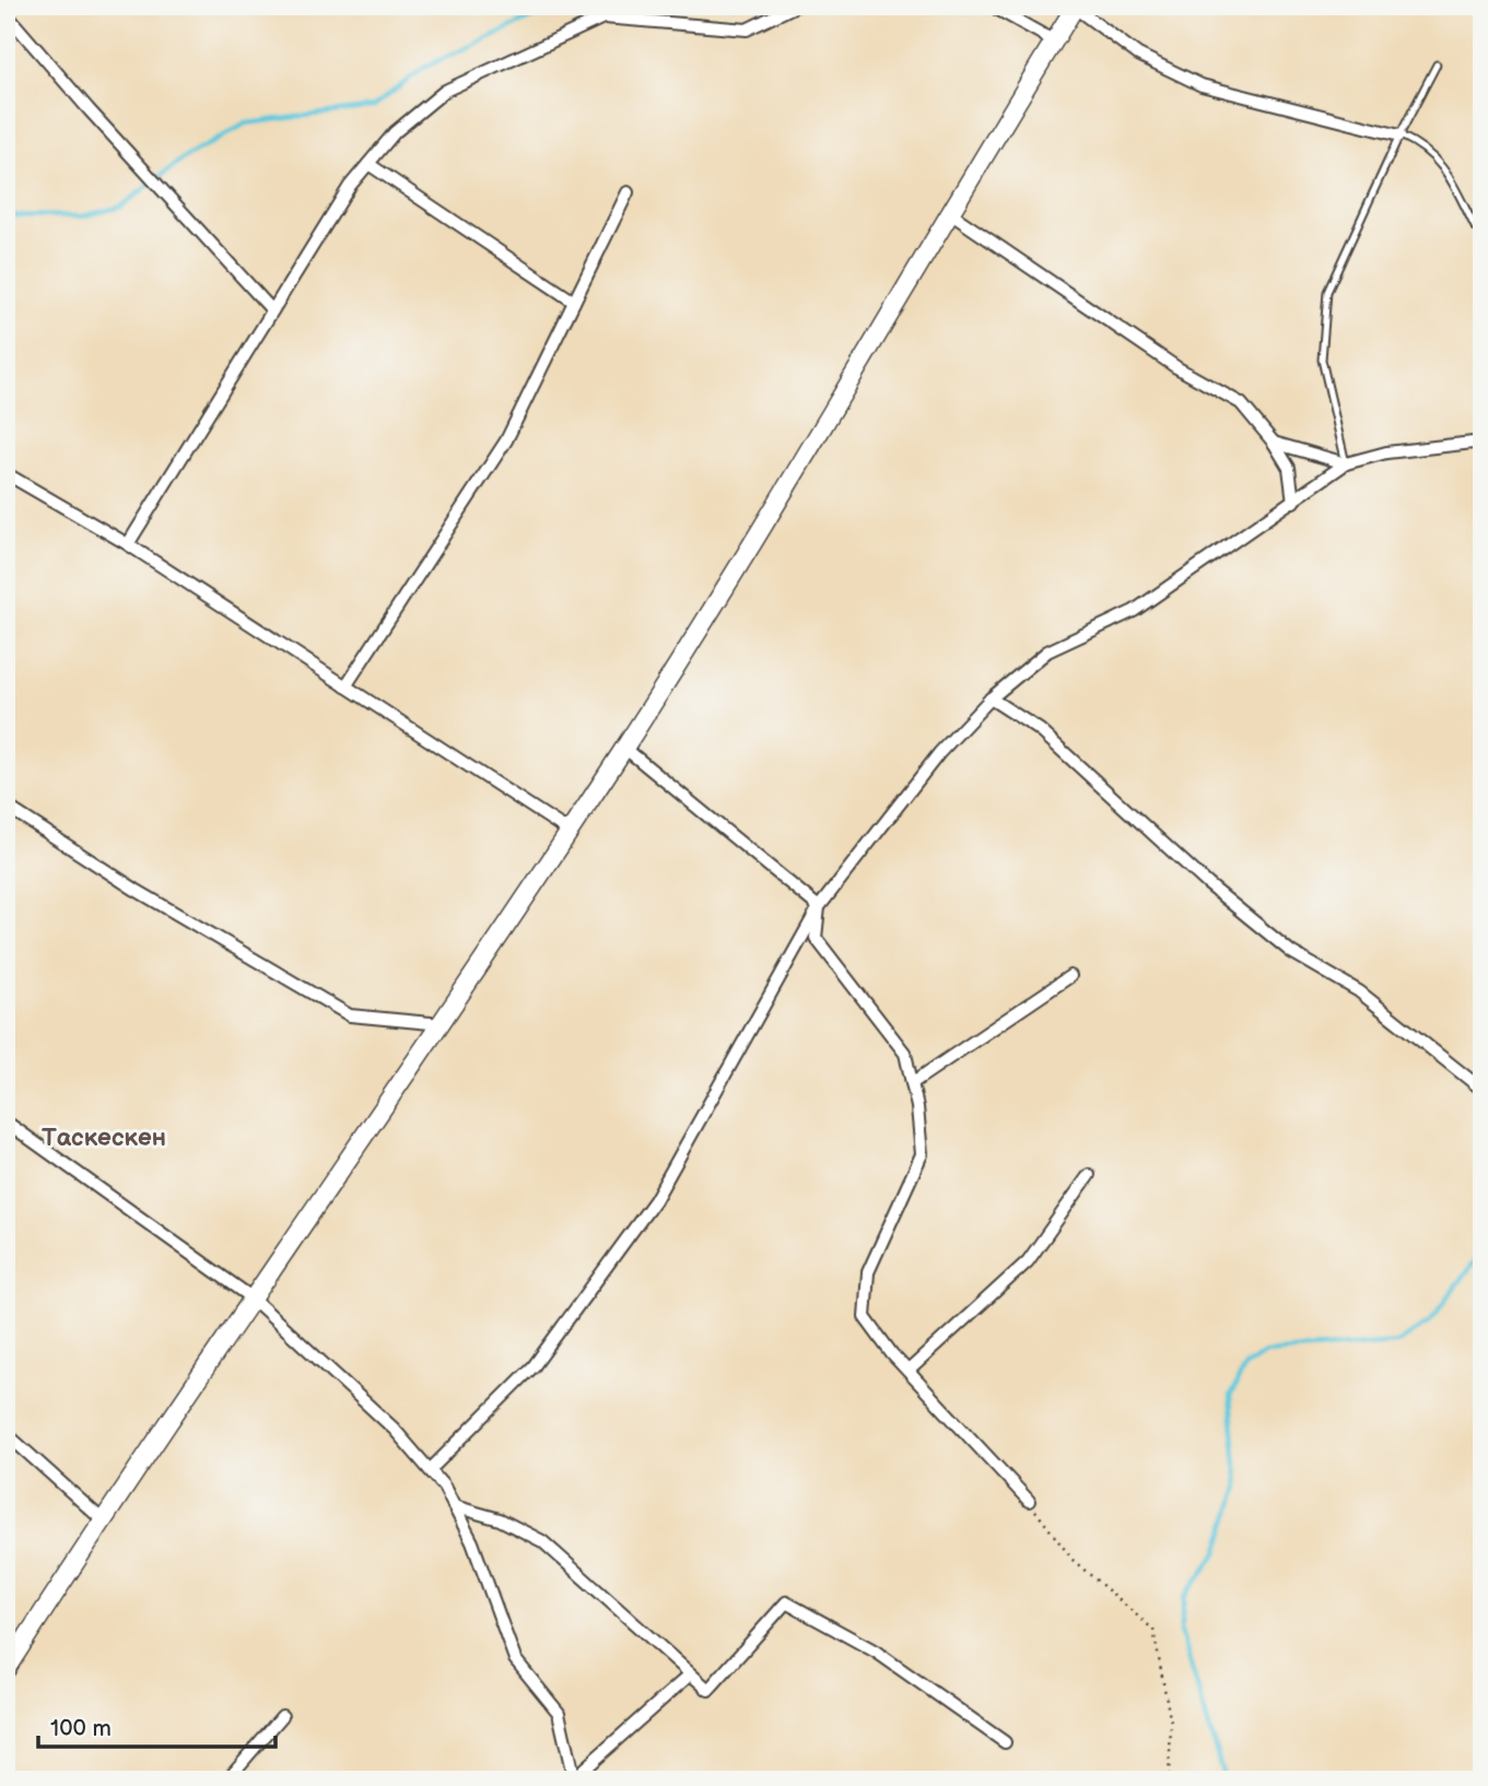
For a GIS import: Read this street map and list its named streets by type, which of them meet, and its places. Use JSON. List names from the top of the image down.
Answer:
{
  "districts": ["Таскескен"],
  "scale_bar": "100 m"
}
